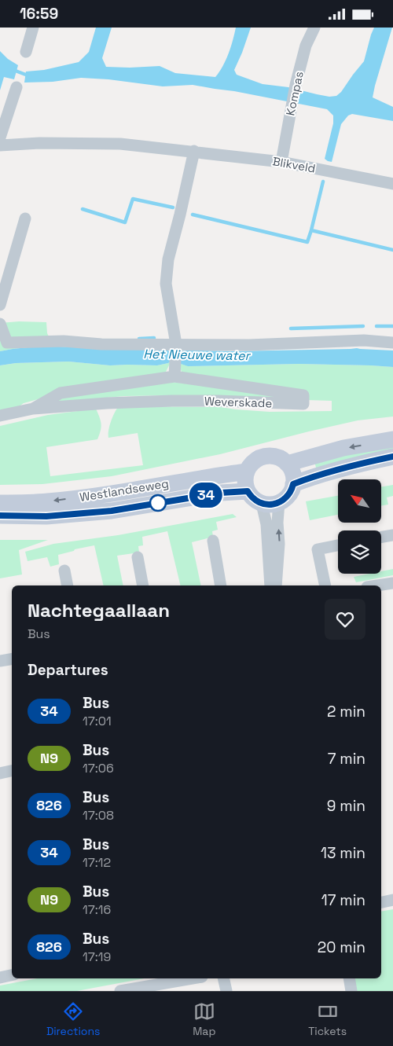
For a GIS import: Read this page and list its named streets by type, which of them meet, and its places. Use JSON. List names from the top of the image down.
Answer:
{
  "streets": {
    "main road": ["Westlandseweg"],
    "street": ["Kompas", "Blikveld", "Weverskade"]
  },
  "crossings": [
    ["Kompas", "Blikveld"]
  ],
  "water": ["Het Nieuwe water"],
  "lines": ["bus line 34"],
  "north": "top left",
  "page": {
    "status": "16:59",
    "on_map": "34",
    "heading": [
      ["Nachtegaallaan", "Bus"],
      "Departures"
    ],
    "list": [
      {
        "mark": "34",
        "name": "Bus",
        "note": "17:01",
        "value": "2 min"
      },
      {
        "mark": "N9",
        "name": "Bus",
        "note": "17:06",
        "value": "7 min"
      },
      {
        "mark": "826",
        "name": "Bus",
        "note": "17:08",
        "value": "9 min"
      },
      {
        "mark": "34",
        "name": "Bus",
        "note": "17:12",
        "value": "13 min"
      },
      {
        "mark": "N9",
        "name": "Bus",
        "note": "17:16",
        "value": "17 min"
      },
      {
        "mark": "826",
        "name": "Bus",
        "note": "17:19",
        "value": "20 min"
      }
    ],
    "tabs": ["Directions", "Map", "Tickets"]
  }
}
